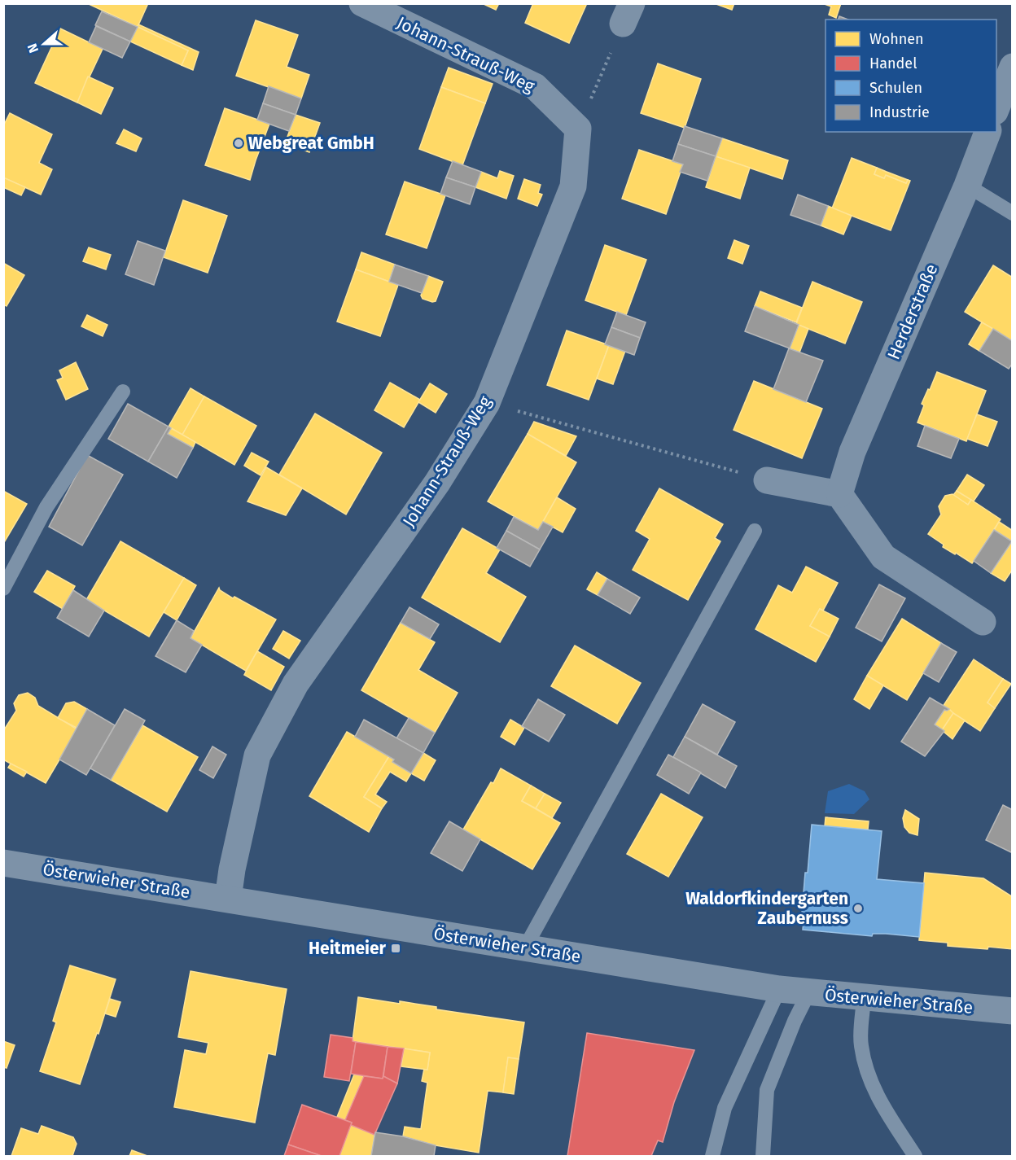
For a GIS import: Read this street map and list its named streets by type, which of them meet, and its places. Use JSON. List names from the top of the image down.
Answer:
{
  "streets": {
    "street": ["Johann-Strauß-Weg", "Herderstraße", "Österwieher Straße"]
  },
  "crossings": [
    ["Johann-Strauß-Weg", "Österwieher Straße"]
  ],
  "places": {
    "other": ["Webgreat GmbH", "Waldorfkindergarten Zaubernuss"],
    "transit": ["Heitmeier"]
  },
  "legend": [
    "Wohnen",
    "Handel",
    "Schulen",
    "Industrie"
  ],
  "north": "left"
}
